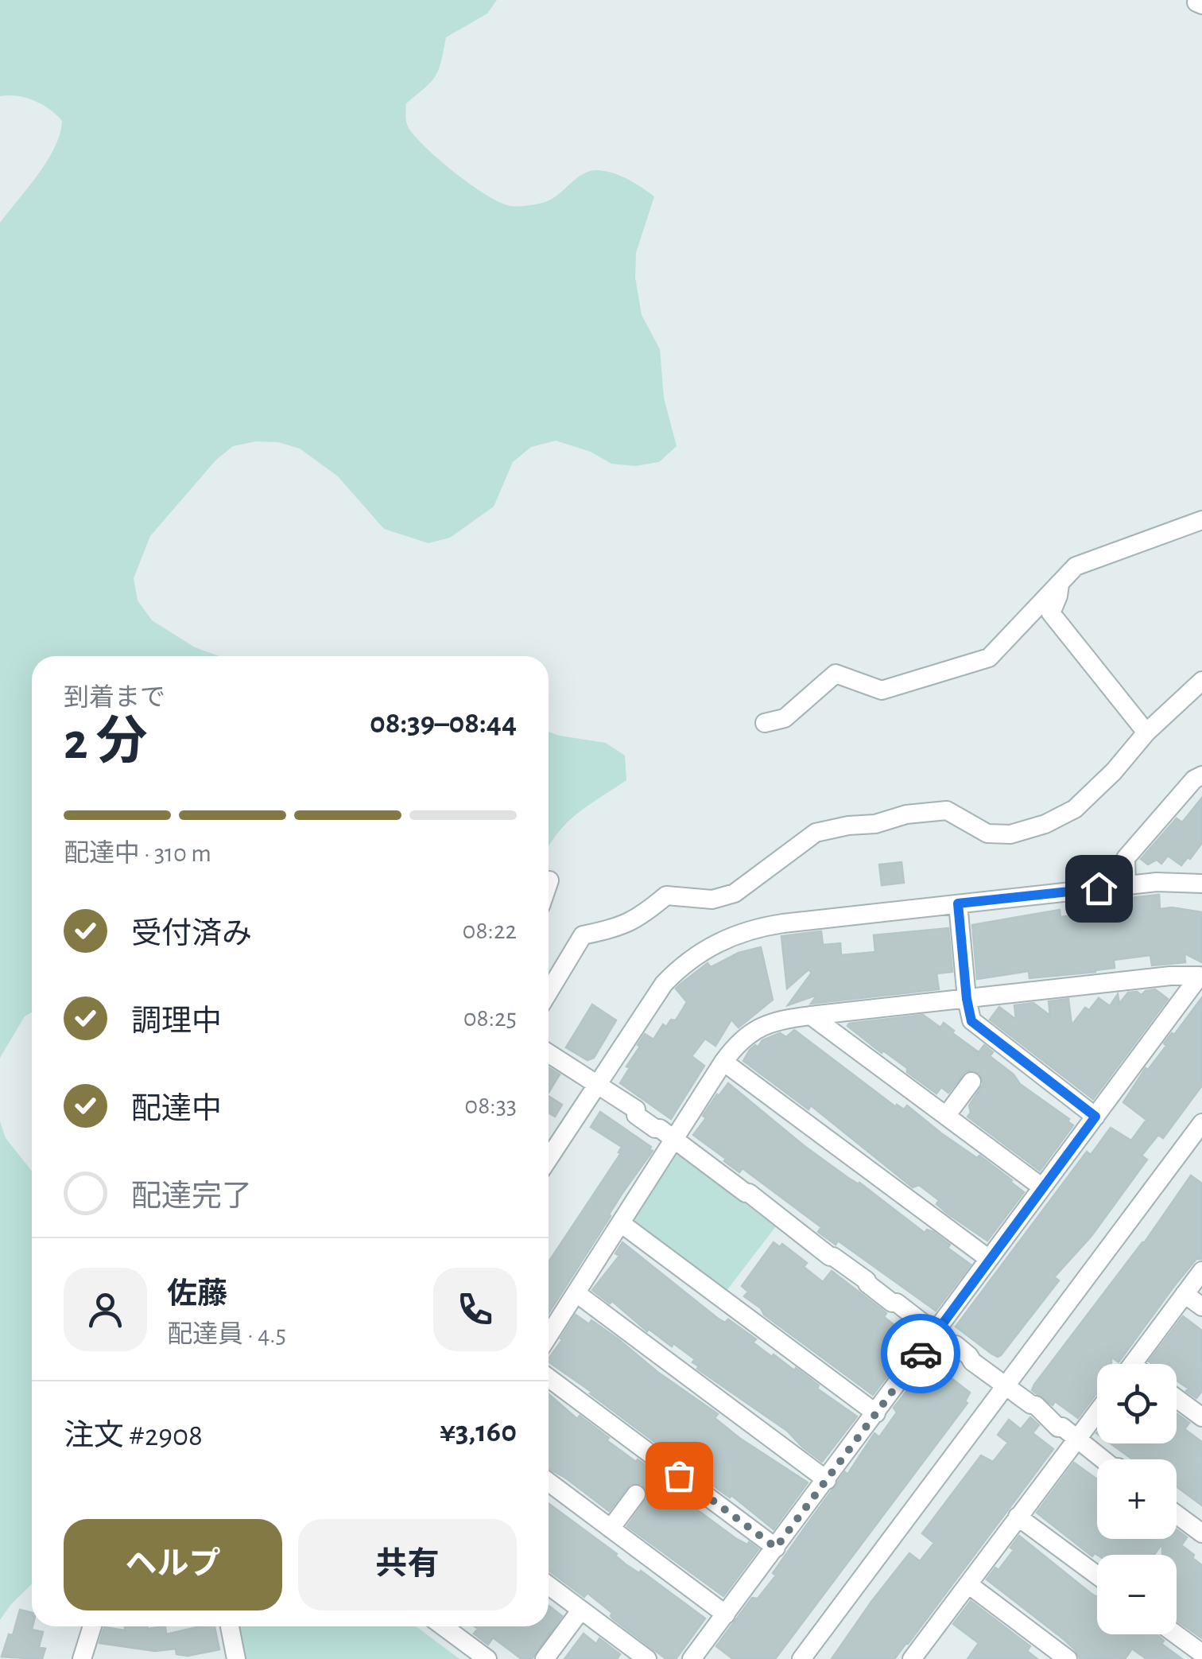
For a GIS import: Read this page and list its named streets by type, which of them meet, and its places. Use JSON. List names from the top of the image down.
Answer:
{
  "page": {
    "heading": ["2 分", "到着まで", "08:39–08:44"],
    "panel": [
      "佐藤",
      "配達員 · 4.5",
      "注文 #2908",
      "¥3,160"
    ],
    "bar": "配達中 · 310 m",
    "list": [
      ["受付済み", "08:22"],
      ["調理中", "08:25"],
      ["配達中", "08:33"],
      "配達完了"
    ],
    "map_buttons": ["+", "−"],
    "buttons": ["ヘルプ", "共有"]
  }
}
